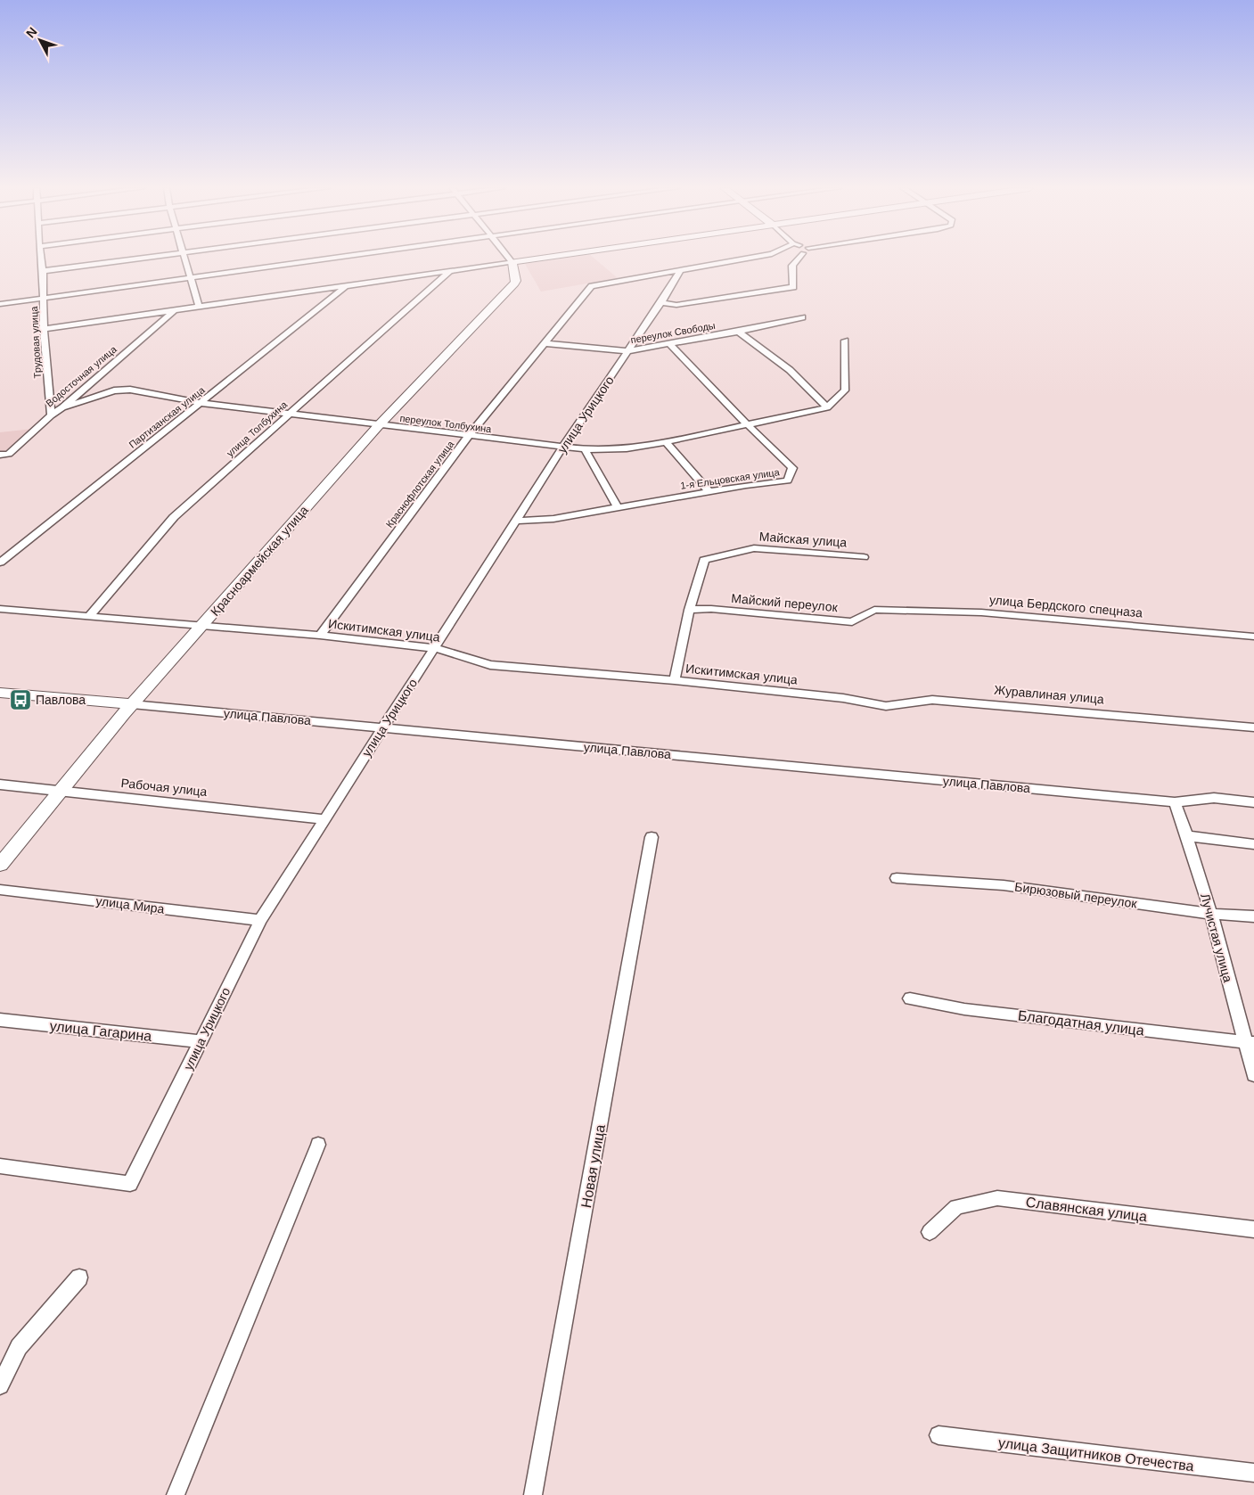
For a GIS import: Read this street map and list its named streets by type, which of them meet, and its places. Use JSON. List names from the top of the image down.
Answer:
{
  "streets": {
    "street": [
      "переулок Свободы",
      "Трудовая улица",
      "Водосточная улица",
      "улица Урицкого",
      "Партизанская улица",
      "переулок Толбухина",
      "улица Толбухина",
      "1-я Ельцовская улица",
      "Краснофлотская улица",
      "Майская улица",
      "Красноармейская улица",
      "Майский переулок",
      "улица Бердского спецназа",
      "Искитимская улица",
      "Журавлиная улица",
      "улица Павлова",
      "Рабочая улица",
      "Бирюзовый переулок",
      "улица Мира",
      "Лучистая улица",
      "Благодатная улица",
      "улица Гагарина",
      "Новая улица",
      "Славянская улица",
      "улица Защитников Отечества"
    ]
  },
  "crossings": [
    ["переулок Свободы", "улица Урицкого"],
    ["переулок Свободы", "1-я Ельцовская улица"],
    ["переулок Свободы", "Краснофлотская улица"],
    ["Трудовая улица", "Водосточная улица"],
    ["Водосточная улица", "переулок Толбухина"],
    ["улица Урицкого", "переулок Толбухина"],
    ["улица Урицкого", "1-я Ельцовская улица"],
    ["улица Урицкого", "Краснофлотская улица"],
    ["улица Урицкого", "Искитимская улица"],
    ["улица Урицкого", "улица Павлова"],
    ["улица Урицкого", "Рабочая улица"],
    ["улица Урицкого", "улица Мира"],
    ["улица Урицкого", "улица Гагарина"],
    ["Партизанская улица", "переулок Толбухина"],
    ["переулок Толбухина", "улица Толбухина"],
    ["переулок Толбухина", "1-я Ельцовская улица"],
    ["переулок Толбухина", "Краснофлотская улица"],
    ["переулок Толбухина", "Красноармейская улица"],
    ["улица Толбухина", "Искитимская улица"],
    ["Краснофлотская улица", "Искитимская улица"],
    ["Майская улица", "Майский переулок"],
    ["Майская улица", "Искитимская улица"],
    ["Красноармейская улица", "Искитимская улица"],
    ["Красноармейская улица", "улица Павлова"],
    ["Красноармейская улица", "Рабочая улица"],
    ["Майский переулок", "улица Бердского спецназа"],
    ["Искитимская улица", "Журавлиная улица"],
    ["улица Павлова", "Лучистая улица"],
    ["Бирюзовый переулок", "Лучистая улица"],
    ["Лучистая улица", "Благодатная улица"]
  ],
  "places": {
    "bus stop": ["Павлова"]
  },
  "north": "top left"
}
